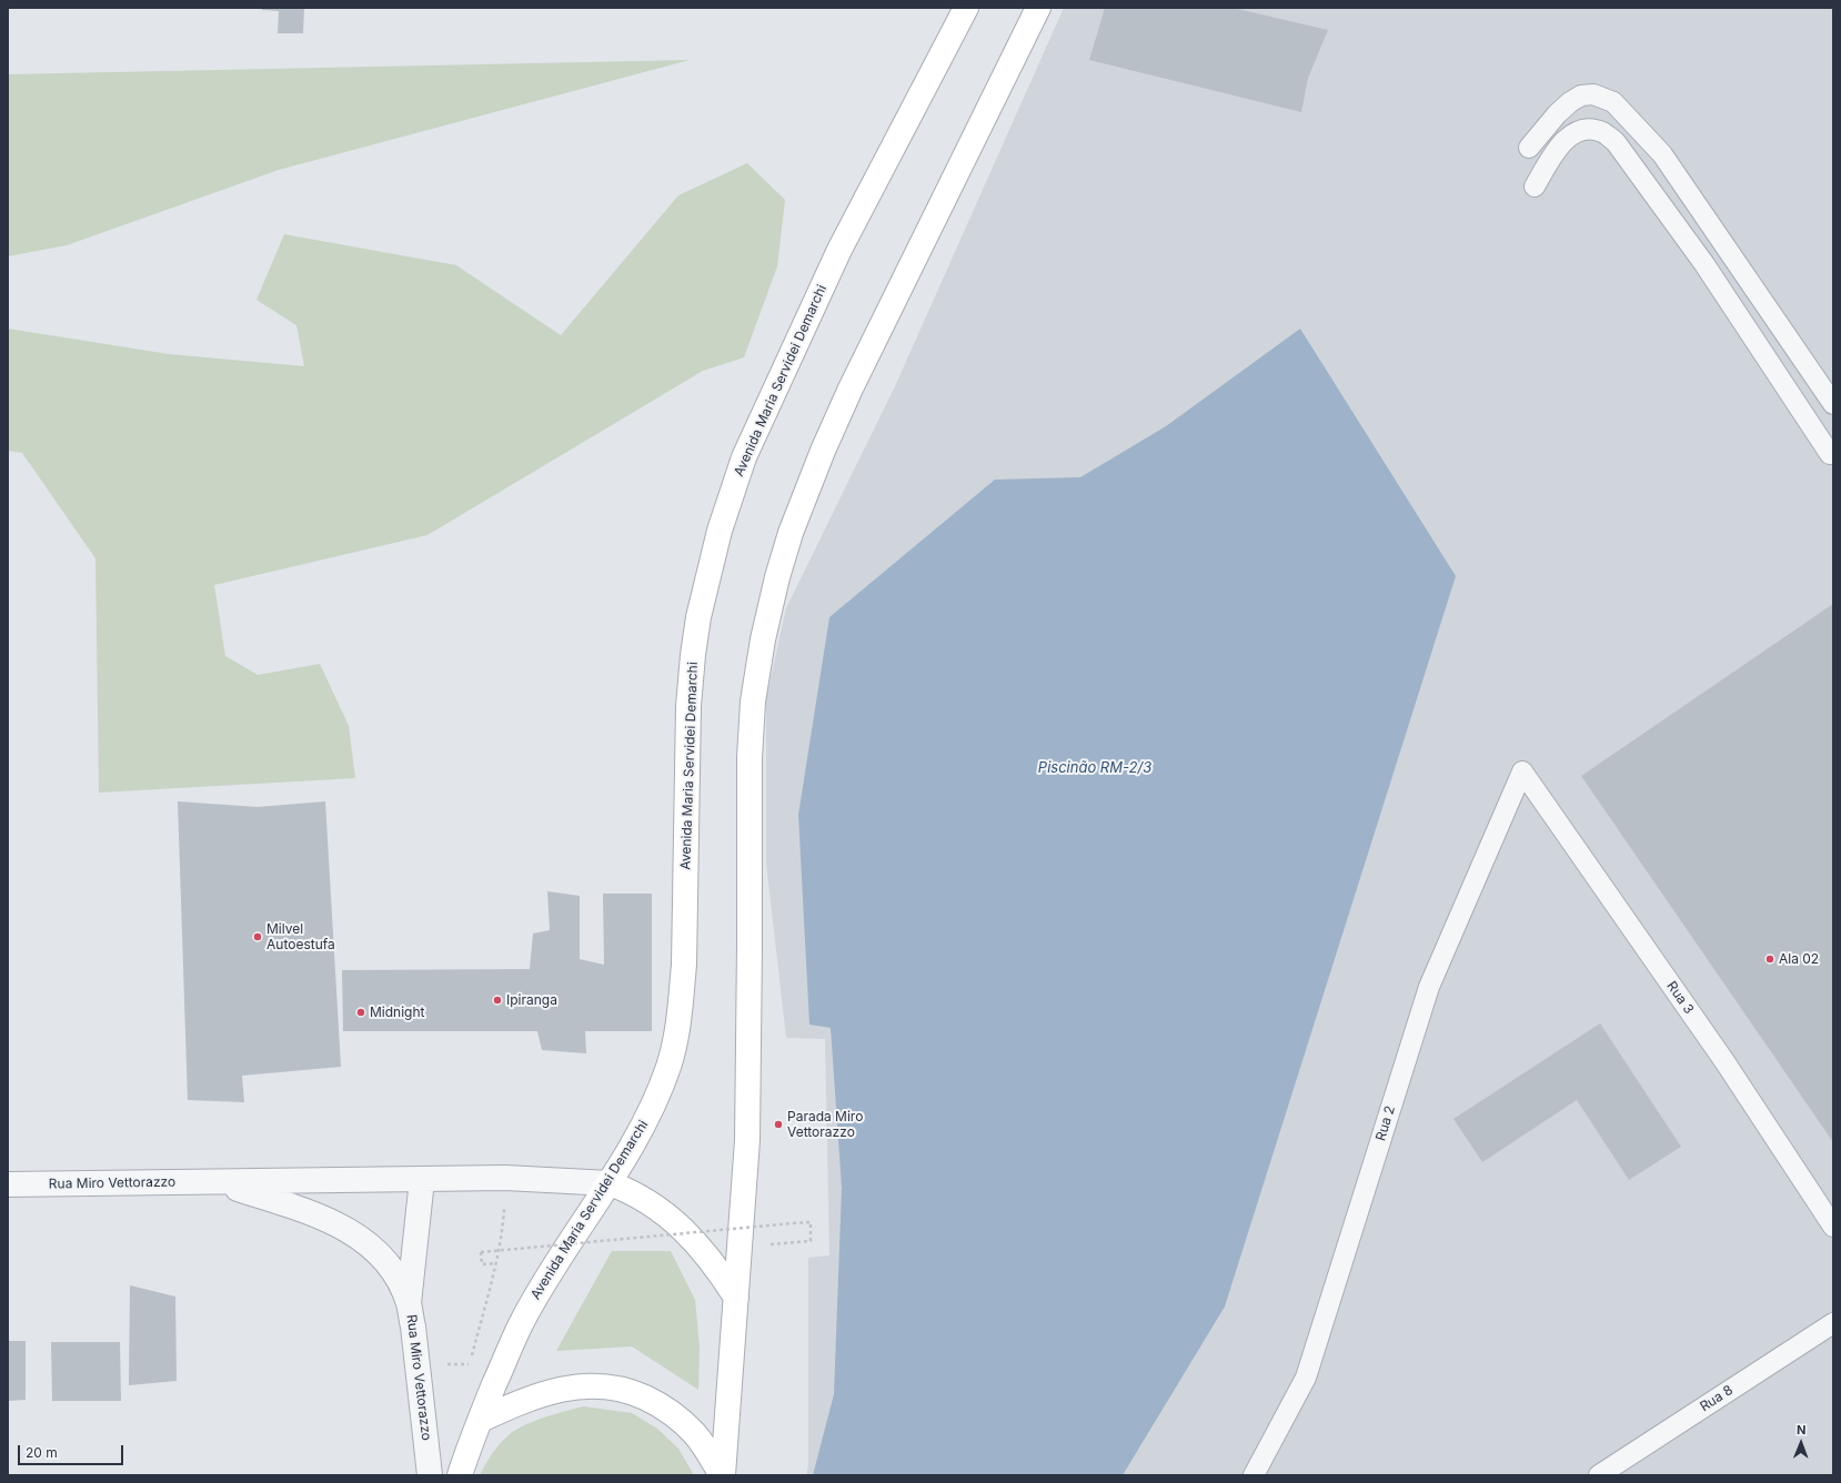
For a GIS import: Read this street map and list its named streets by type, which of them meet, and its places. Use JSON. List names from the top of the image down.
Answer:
{
  "streets": {
    "main road": ["Avenida Maria Servidei Demarchi"],
    "street": ["Rua Miro Vettorazzo"],
    "lane": ["Rua 3", "Rua 2", "Rua 8"]
  },
  "crossings": [
    ["Avenida Maria Servidei Demarchi", "Rua Miro Vettorazzo"],
    ["Rua 3", "Rua 2"]
  ],
  "water": ["Piscinão RM-2/3"],
  "places": [
    "Milvel Autoestufa",
    "Ala 02",
    "Ipiranga",
    "Midnight",
    "Parada Miro Vettorazzo"
  ],
  "scale_bar": "20 m",
  "north": "top"
}
